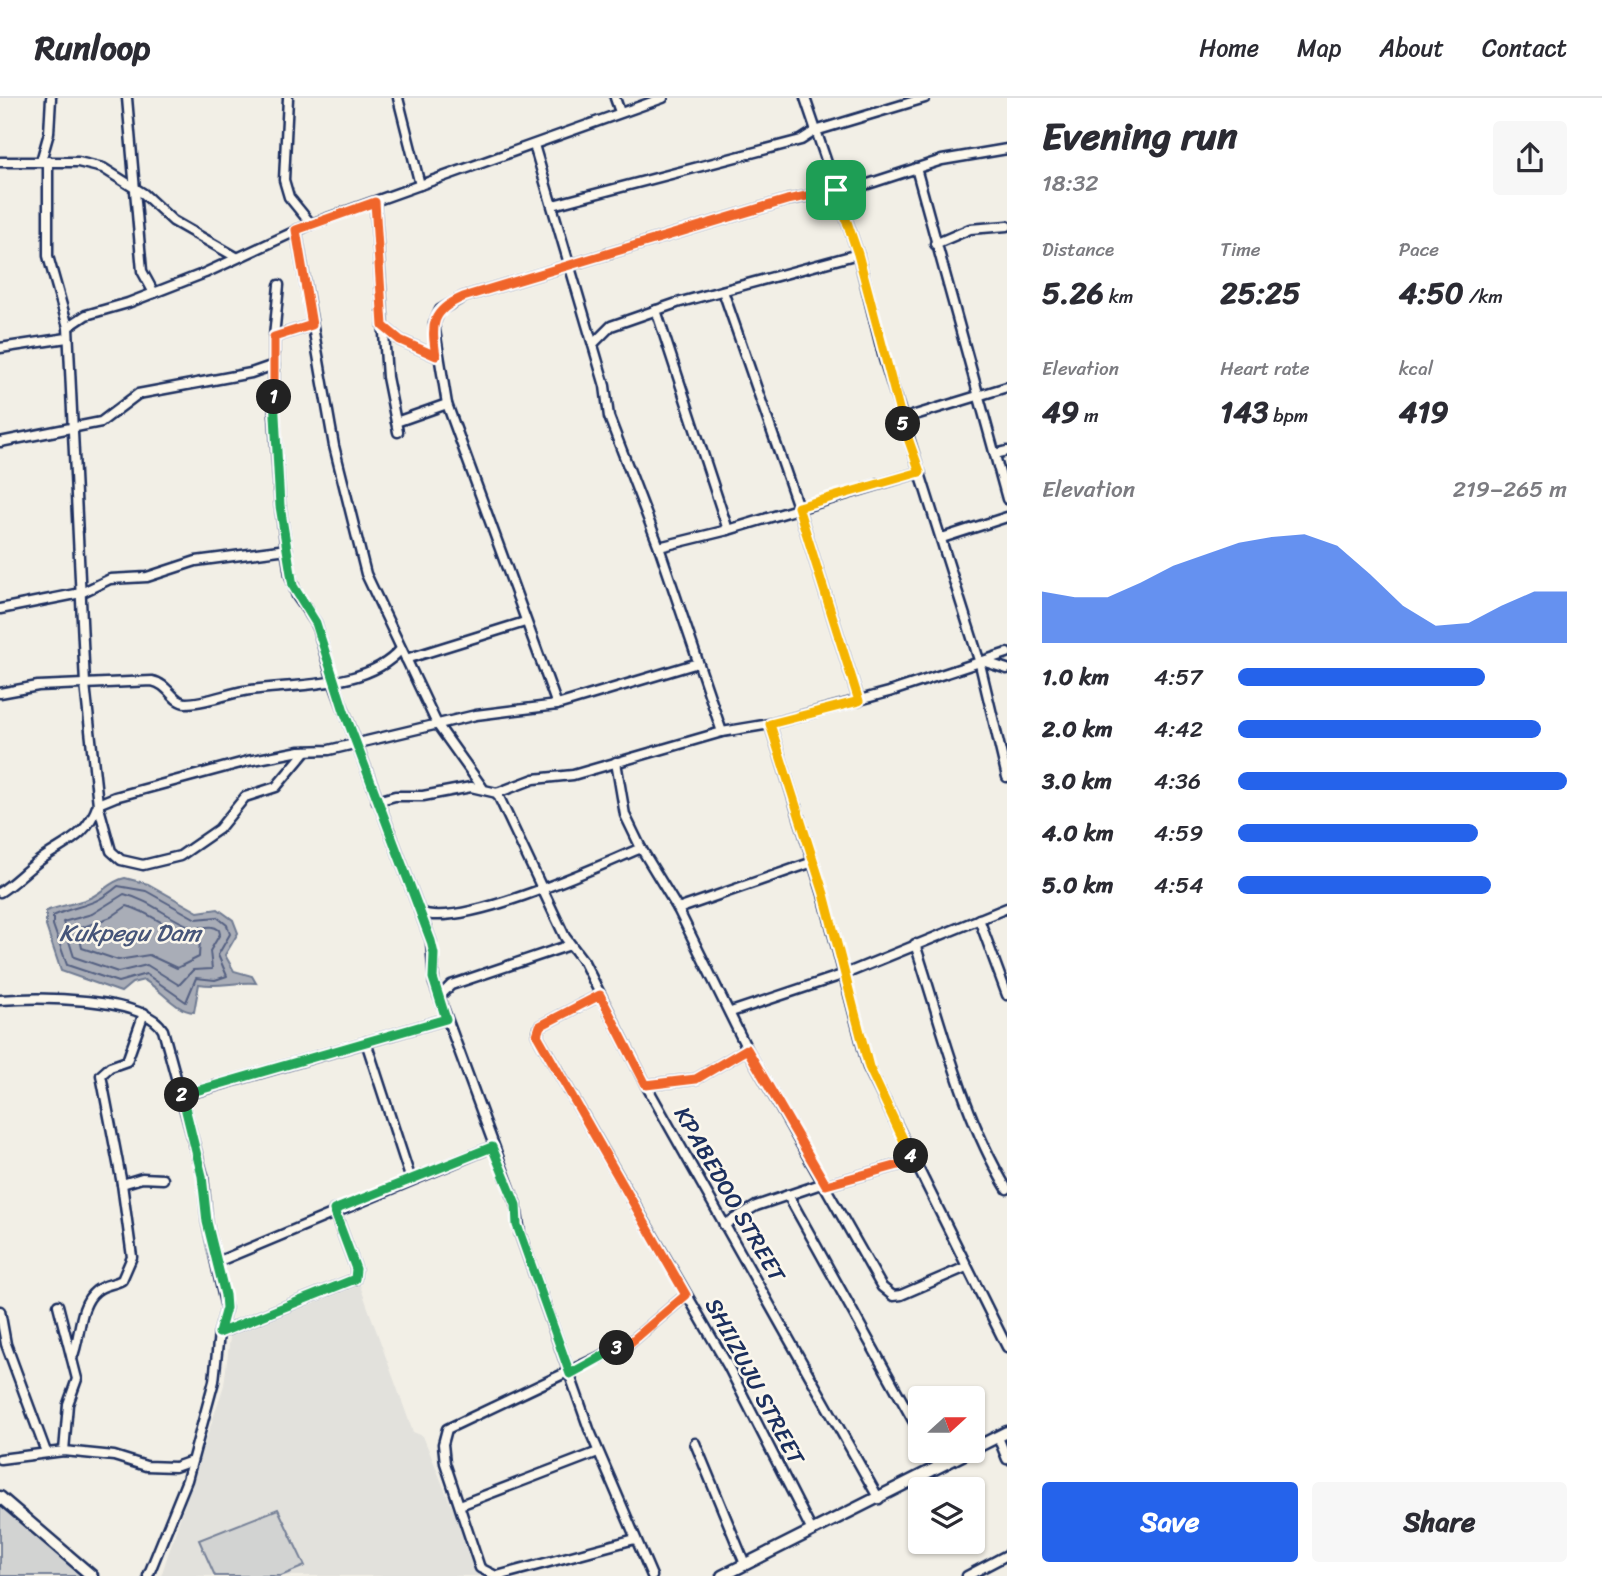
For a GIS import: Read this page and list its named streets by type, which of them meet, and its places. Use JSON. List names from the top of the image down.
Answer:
{
  "streets": {
    "street": ["KPABEDOO STREET", "SHIIZUJU STREET"]
  },
  "crossings": [
    ["KPABEDOO STREET", "SHIIZUJU STREET"]
  ],
  "water": ["Kukpegu Dam"],
  "north": "right",
  "page": {
    "header": "Runloop",
    "nav": [
      "Home",
      "Map",
      "About",
      "Contact"
    ],
    "heading": ["Evening run", "18:32"],
    "stats": [
      ["Distance", "5.26 km"],
      ["Time", "25:25"],
      ["Pace", "4:50 /km"],
      ["Elevation", "49 m"],
      ["Heart rate", "143 bpm"],
      ["kcal", "419"]
    ],
    "pins": [
      "1",
      "5",
      "2",
      "4",
      "3"
    ],
    "chart": ["Elevation", "219–265 m"],
    "list": [
      {
        "name": "1.0 km",
        "note": "4:57"
      },
      {
        "name": "2.0 km",
        "note": "4:42"
      },
      {
        "name": "3.0 km",
        "note": "4:36"
      },
      {
        "name": "4.0 km",
        "note": "4:59"
      },
      {
        "name": "5.0 km",
        "note": "4:54"
      }
    ],
    "buttons": ["Save", "Share"]
  }
}
